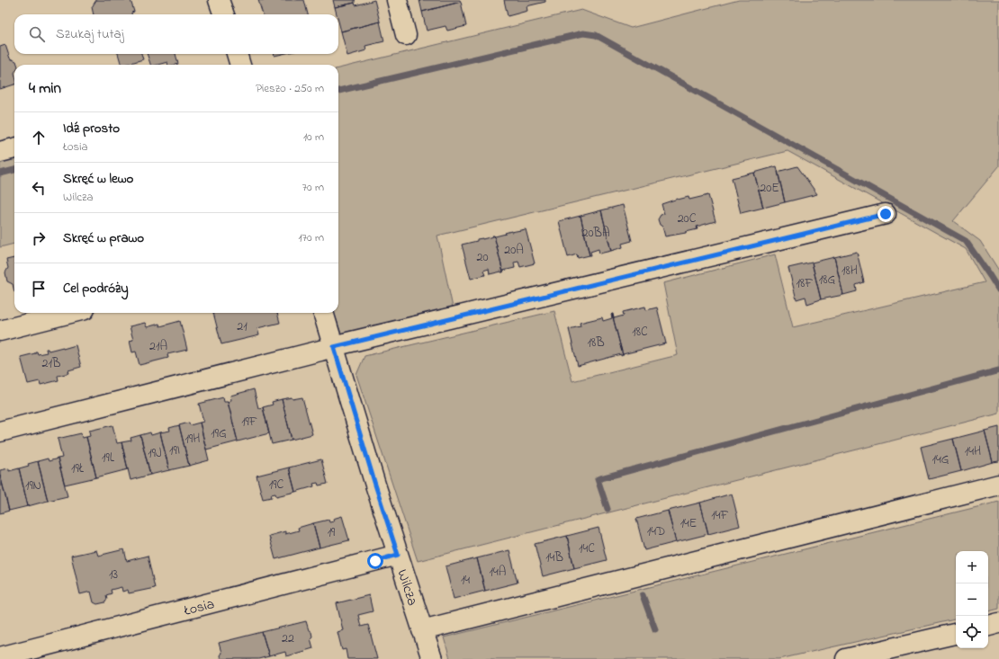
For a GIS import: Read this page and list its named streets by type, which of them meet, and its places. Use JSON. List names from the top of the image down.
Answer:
{
  "streets": {
    "street": ["Wilcza", "Łosia"]
  },
  "crossings": [
    ["Wilcza", "Łosia"]
  ],
  "house_numbers": [
    "20E",
    "20C",
    "20BA",
    "20A",
    "20",
    "18H",
    "18G",
    "18F",
    "21",
    "18C",
    "18B",
    "21A",
    "21B",
    "19F",
    "19G",
    "19H",
    "19I",
    "14H",
    "19J",
    "19L",
    "14G",
    "19Ł",
    "19C",
    "19N",
    "14F",
    "14E",
    "14D",
    "19",
    "14C",
    "14B",
    "14A",
    "13",
    "14",
    "22"
  ],
  "page": {
    "search": "Szukaj tutaj",
    "heading": ["4 min", "Pieszo · 250 m"],
    "list": [
      ["Idź prosto", "Łosia", "10 m"],
      ["Skręć w lewo", "Wilcza", "70 m"],
      ["Skręć w prawo", "170 m"],
      "Cel podróży"
    ],
    "map_buttons": ["+", "−"]
  }
}
